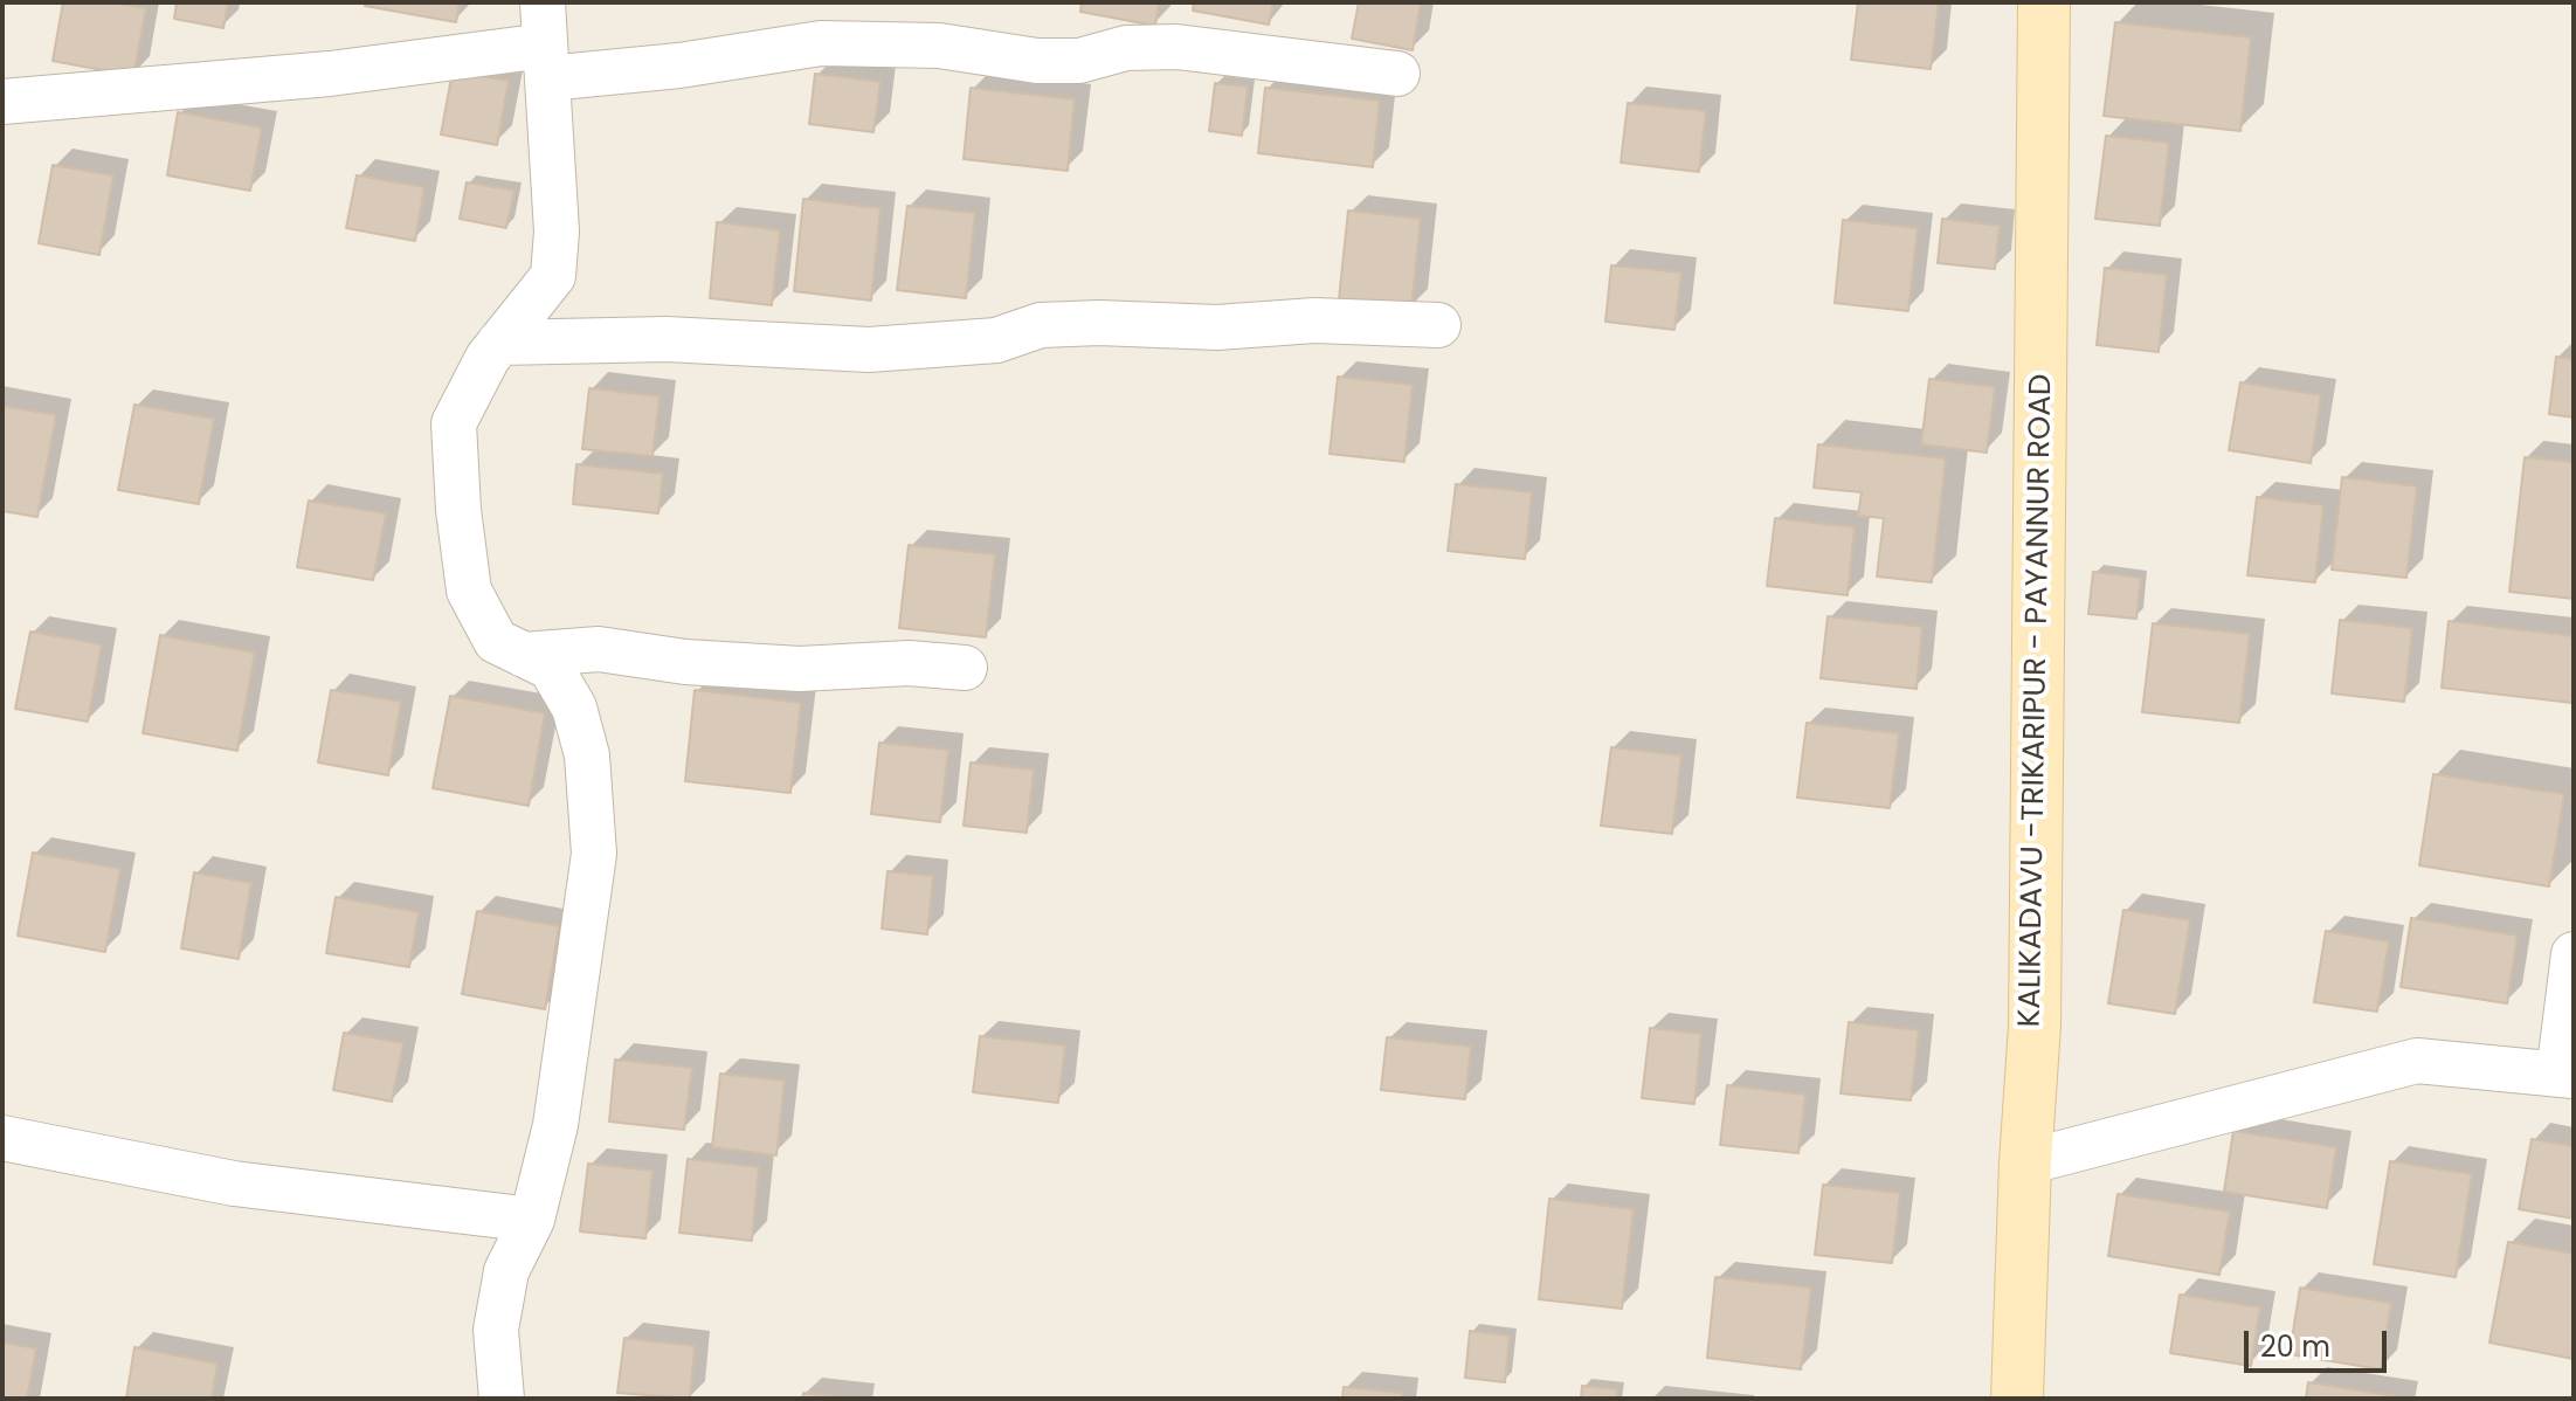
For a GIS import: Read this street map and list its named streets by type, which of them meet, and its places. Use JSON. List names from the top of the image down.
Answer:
{
  "streets": {
    "main road": ["KALIKADAVU -TRIKARIPUR - PAYANNUR ROAD"]
  },
  "scale_bar": "20 m"
}
